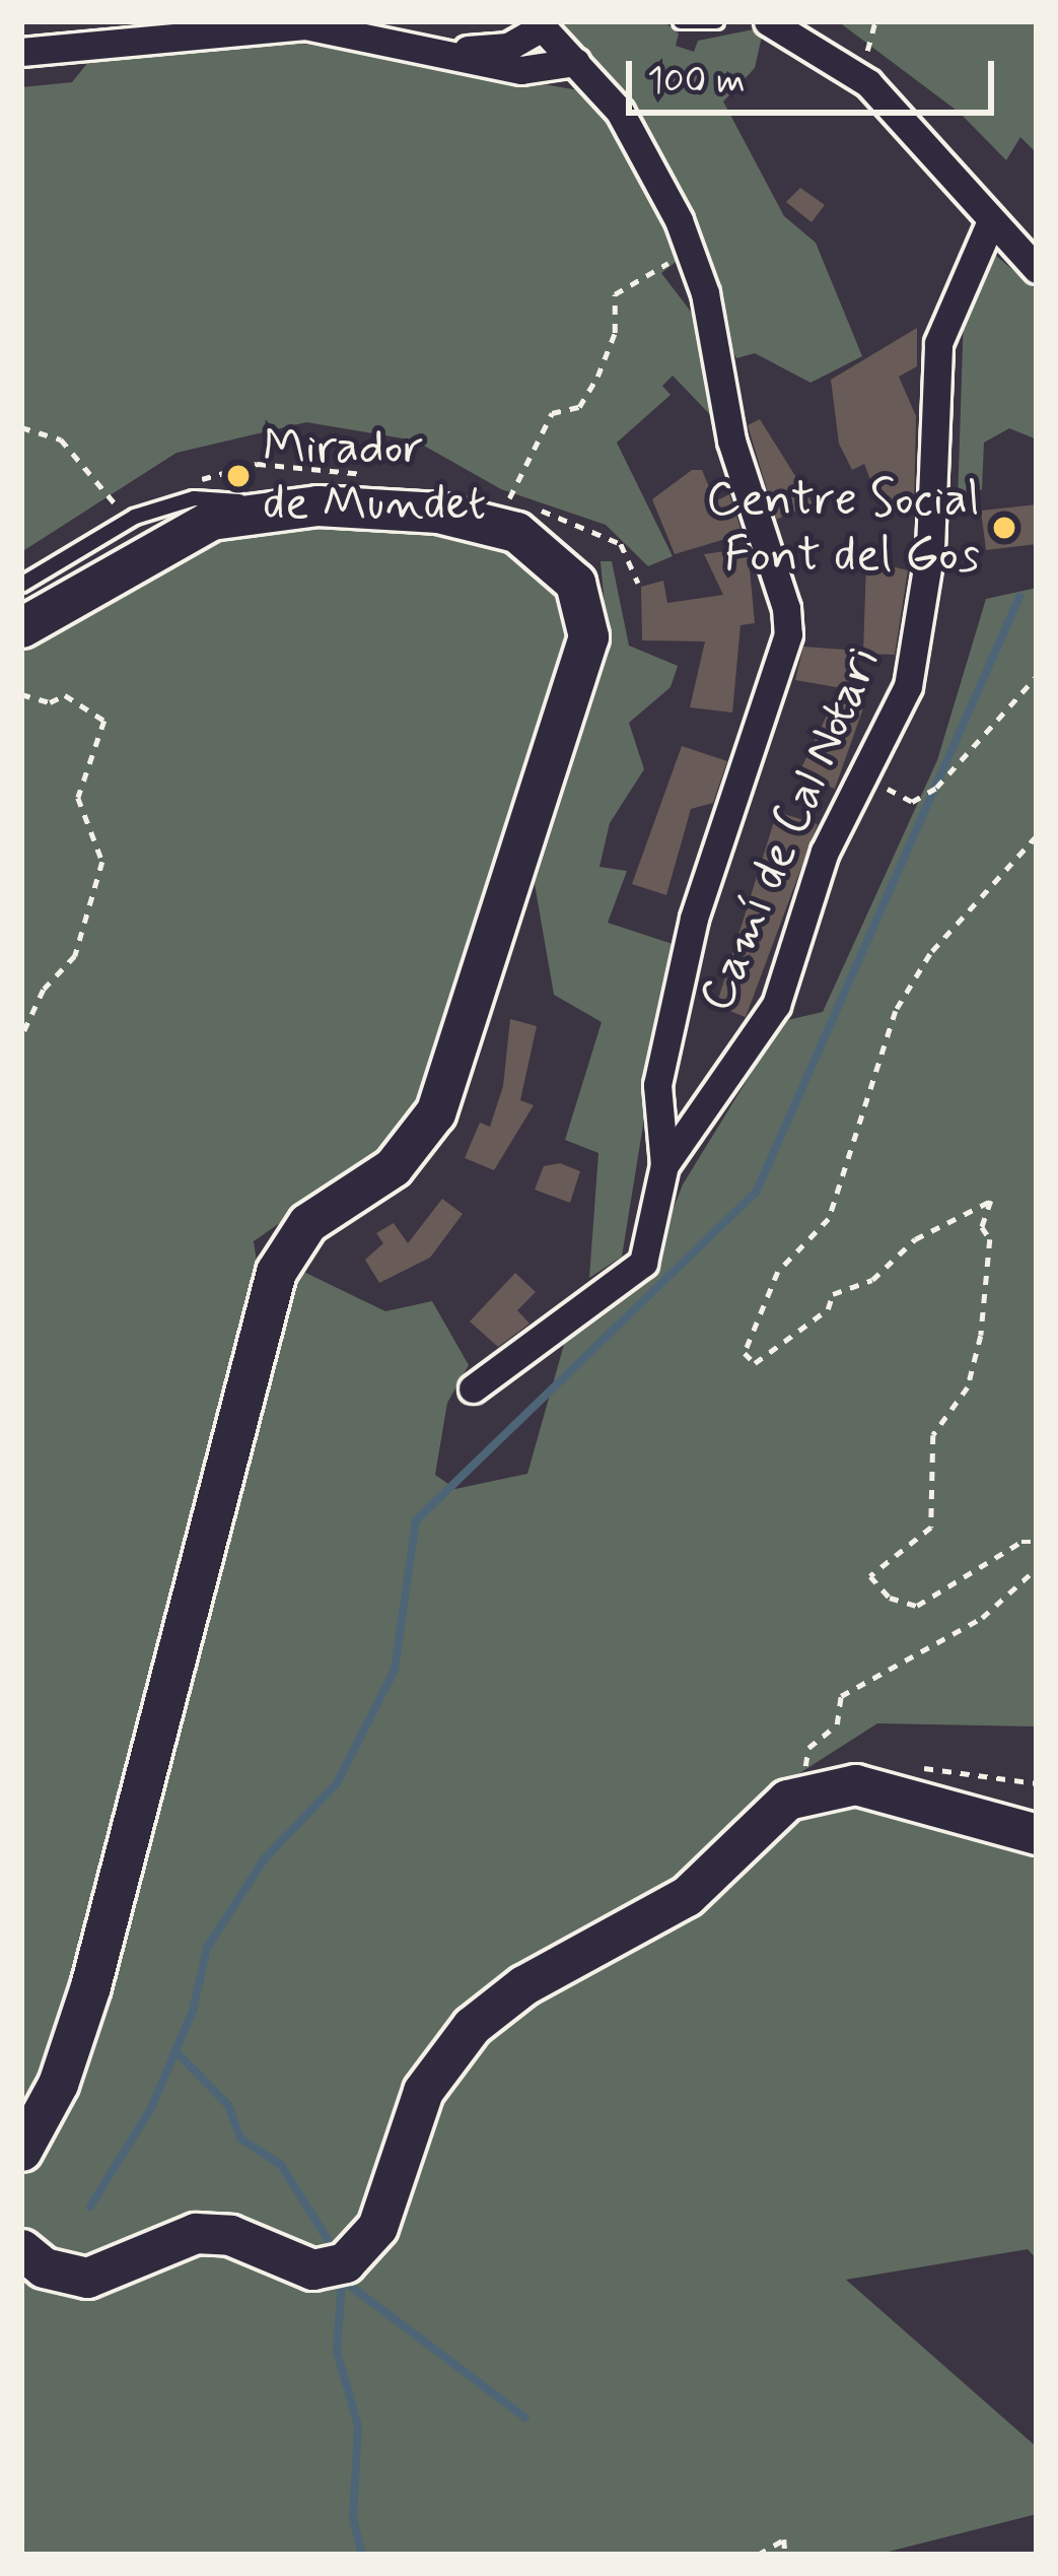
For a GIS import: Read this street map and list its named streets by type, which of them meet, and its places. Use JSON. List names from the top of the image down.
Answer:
{
  "streets": {
    "street": ["Camí de Cal Notari"]
  },
  "places": ["Mirador de Mundet", "Centre Social Font del Gos"],
  "scale_bar": "100 m"
}
